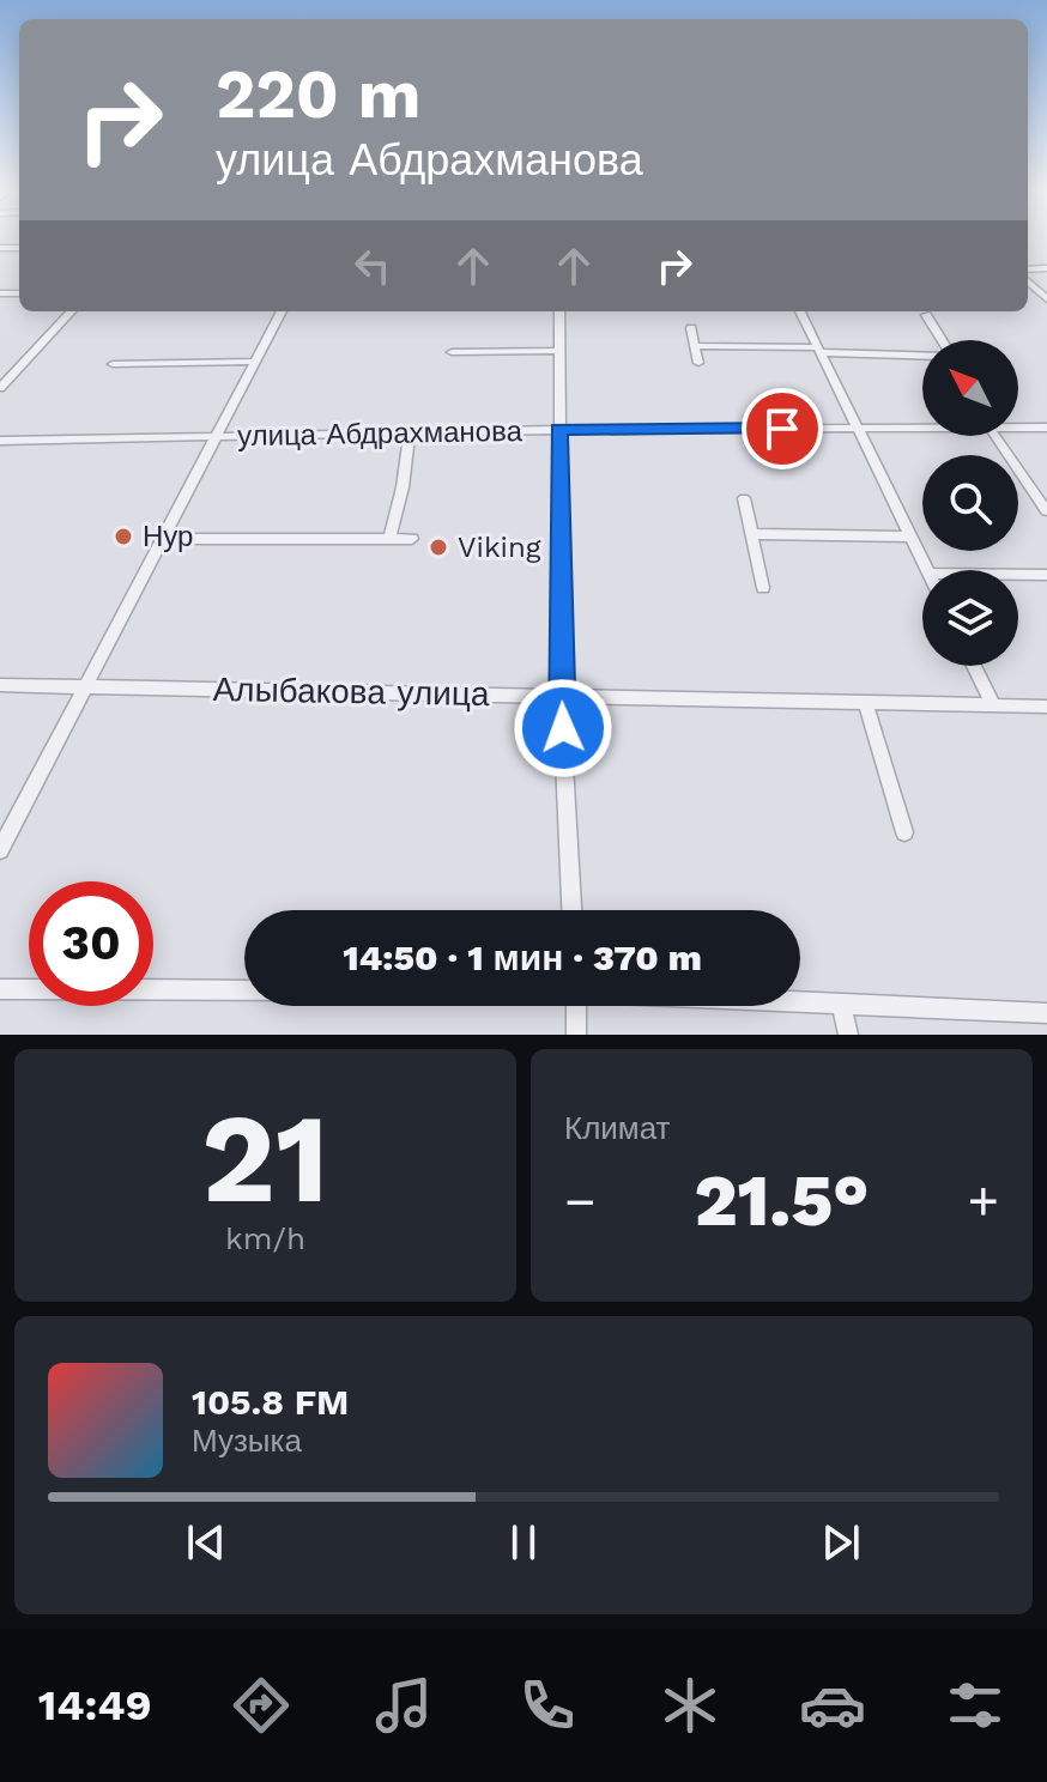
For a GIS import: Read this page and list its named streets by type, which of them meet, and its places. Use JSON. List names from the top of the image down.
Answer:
{
  "streets": {
    "street": ["улица Абдрахманова", "Алыбакова улица"]
  },
  "places": ["Нур", "Viking"],
  "north": "top left",
  "page": {
    "turn": ["220 m", "улица Абдрахманова"],
    "limit": "30",
    "trip": "14:50 · 1 мин · 370 m",
    "tile": [
      ["21", "km/h"],
      "Климат"
    ],
    "heat": ["−", "21.5°", "+"],
    "song": ["105.8 FM", "Музыка"],
    "tabs": "14:49"
  }
}
